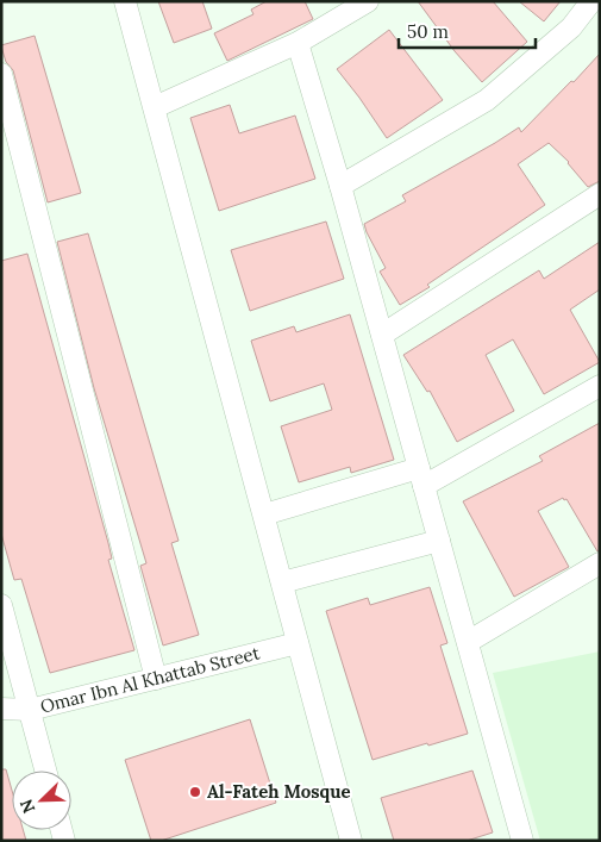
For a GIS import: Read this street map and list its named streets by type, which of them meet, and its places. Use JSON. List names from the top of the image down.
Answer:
{
  "streets": {
    "street": ["Omar Ibn Al Khattab Street"]
  },
  "places": ["Al-Fateh Mosque"],
  "scale_bar": "50 m",
  "north": "bottom left"
}
